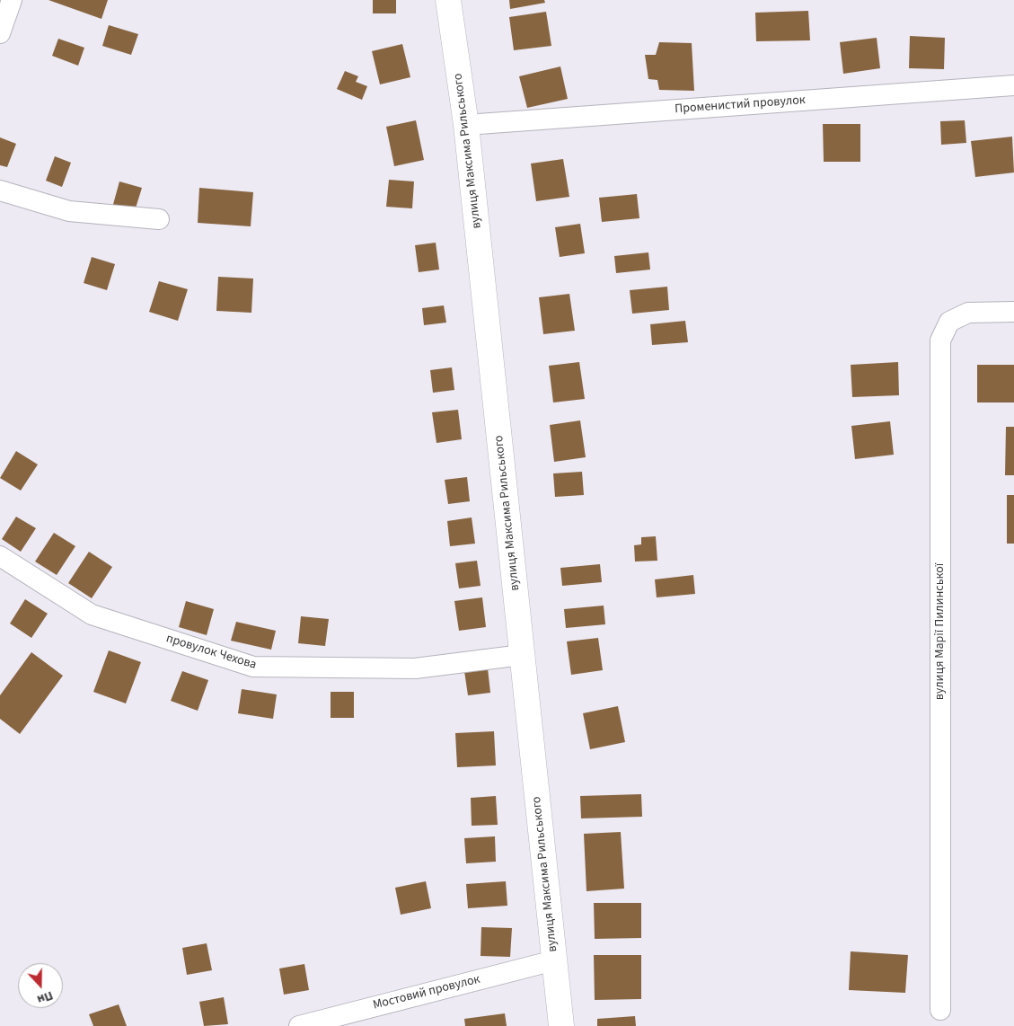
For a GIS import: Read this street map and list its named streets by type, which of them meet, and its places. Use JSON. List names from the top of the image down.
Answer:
{
  "streets": {
    "main road": ["вулиця Максима Рильського"],
    "street": [
      "Променистий провулок",
      "вулиця Марії Пилинської",
      "провулок Чехова",
      "Мостовий провулок"
    ]
  },
  "crossings": [
    ["Променистий провулок", "вулиця Максима Рильського"],
    ["вулиця Максима Рильського", "провулок Чехова"],
    ["вулиця Максима Рильського", "Мостовий провулок"]
  ],
  "north": "bottom"
}
